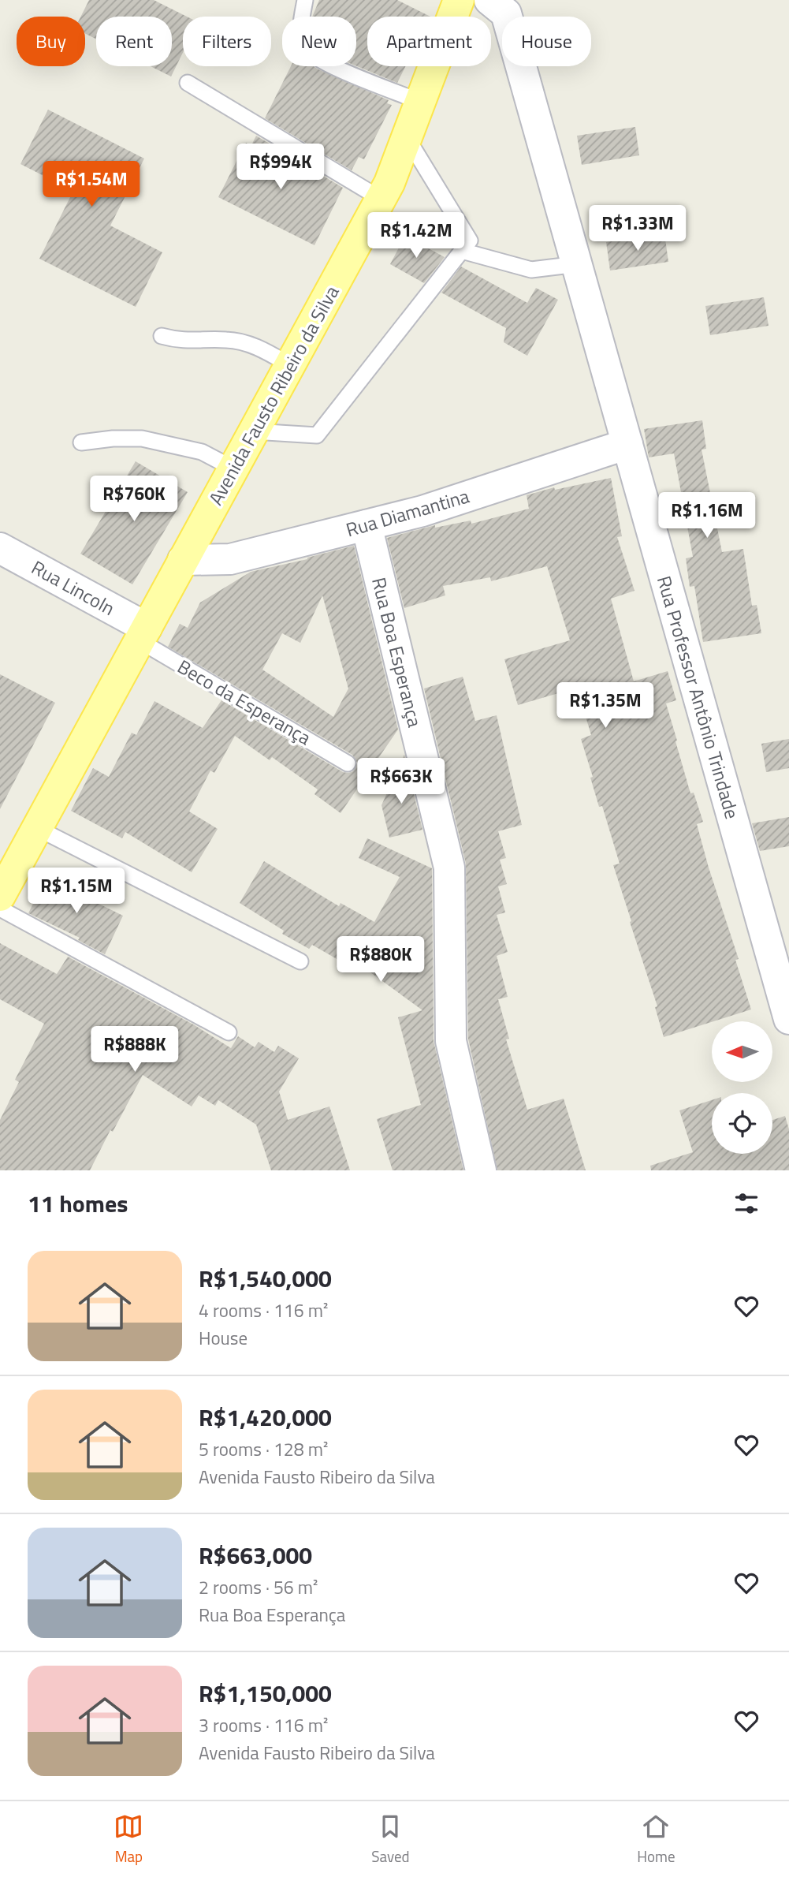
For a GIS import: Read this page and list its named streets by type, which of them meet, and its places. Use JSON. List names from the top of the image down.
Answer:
{
  "streets": {
    "main road": ["Avenida Fausto Ribeiro da Silva"],
    "street": [
      "Rua Diamantina",
      "Rua Lincoln",
      "Rua Boa Esperança",
      "Rua Professor Antônio Trindade"
    ],
    "lane": ["Beco da Esperança"]
  },
  "crossings": [
    ["Avenida Fausto Ribeiro da Silva", "Rua Diamantina"],
    ["Avenida Fausto Ribeiro da Silva", "Rua Lincoln"],
    ["Avenida Fausto Ribeiro da Silva", "Beco da Esperança"],
    ["Rua Diamantina", "Rua Boa Esperança"],
    ["Rua Diamantina", "Rua Professor Antônio Trindade"],
    ["Rua Lincoln", "Beco da Esperança"]
  ],
  "north": "left",
  "page": {
    "chip": [
      "Buy",
      "Rent",
      "Filters",
      "New",
      "Apartment",
      "House"
    ],
    "price": [
      "R$994K",
      "R$1.54M",
      "R$1.33M",
      "R$1.42M",
      "R$760K",
      "R$1.16M",
      "R$1.35M",
      "R$663K",
      "R$1.15M",
      "R$880K",
      "R$888K"
    ],
    "heading": "11 homes",
    "list": [
      {
        "name": "R$1,540,000",
        "note": "4 rooms · 116 m² · House"
      },
      {
        "name": "R$1,420,000",
        "note": "5 rooms · 128 m² · Avenida Fausto Ribeiro da Silva"
      },
      {
        "name": "R$663,000",
        "note": "2 rooms · 56 m² · Rua Boa Esperança"
      },
      {
        "name": "R$1,150,000",
        "note": "3 rooms · 116 m² · Avenida Fausto Ribeiro da Silva"
      }
    ],
    "tabs": ["Map", "Saved", "Home"]
  }
}
